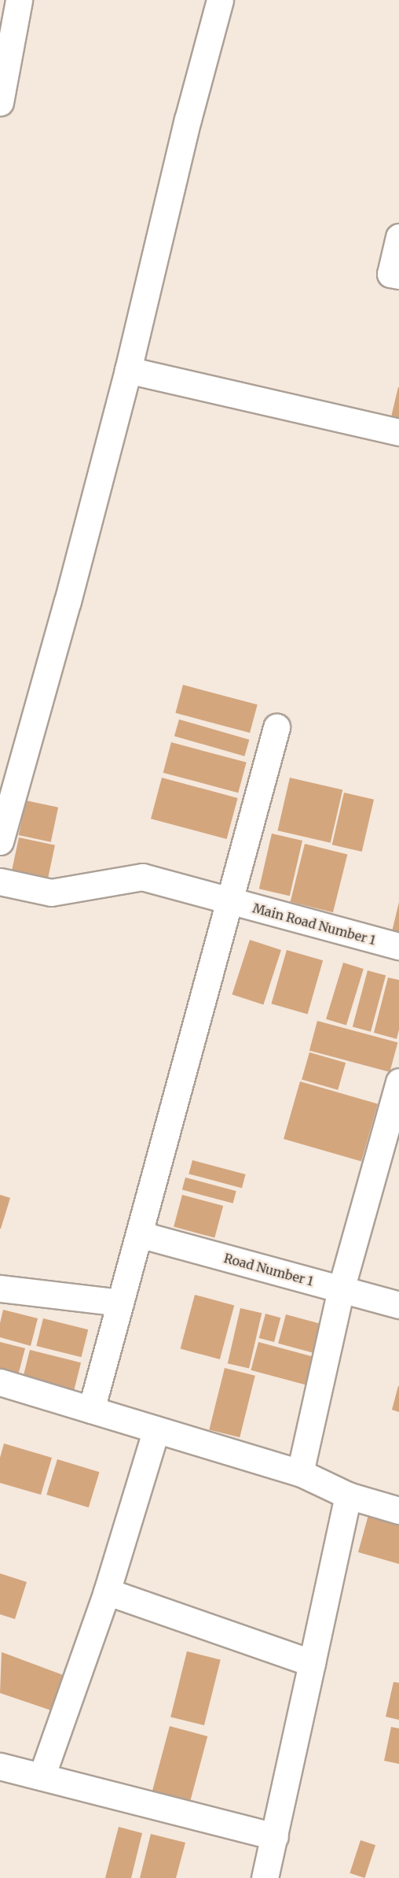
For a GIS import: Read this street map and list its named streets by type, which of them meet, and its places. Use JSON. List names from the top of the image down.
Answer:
{
  "streets": {
    "street": ["Main Road Number 1", "Road Number 1"]
  }
}
